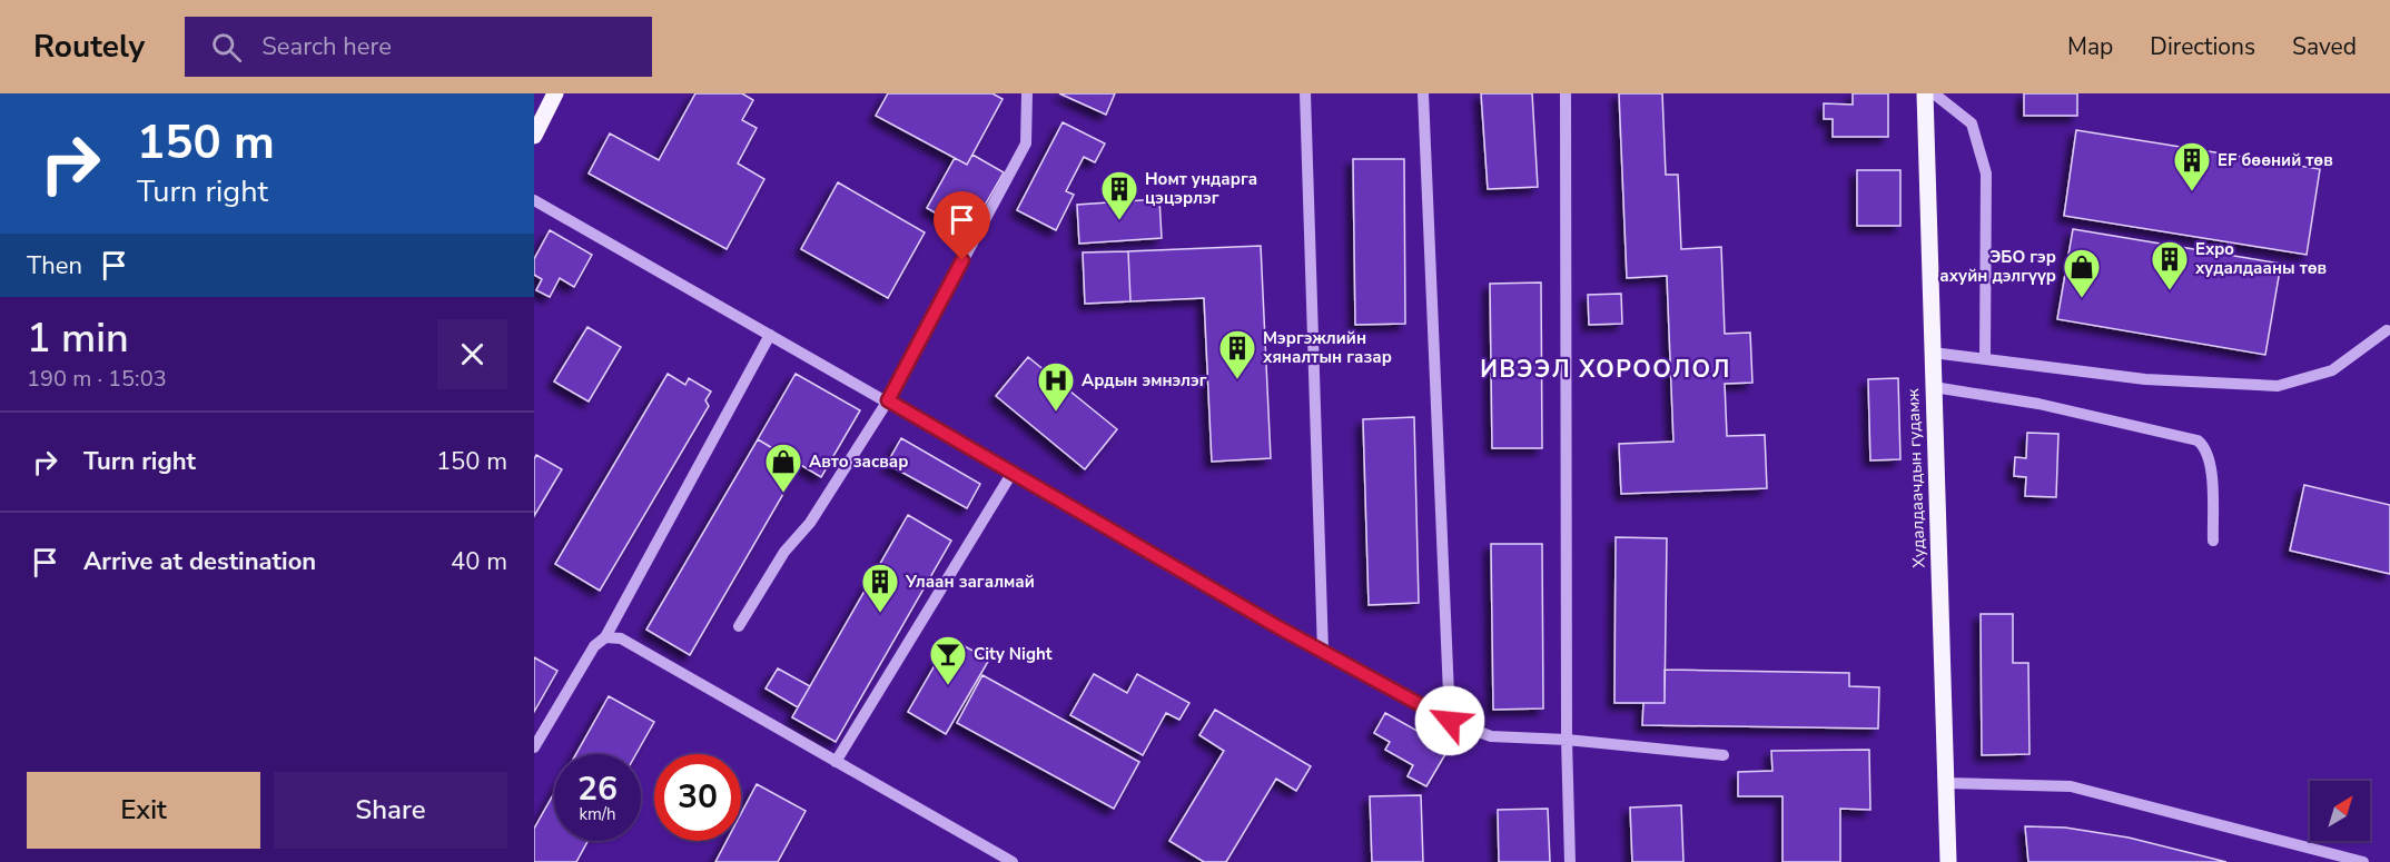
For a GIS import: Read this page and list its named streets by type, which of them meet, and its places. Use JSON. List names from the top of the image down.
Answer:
{
  "streets": {
    "main road": ["Худалдаачдын гудамж"]
  },
  "districts": ["ИВЭЭЛ ХОРООЛОЛ"],
  "places": {
    "building": [
      "EF бөөний төв",
      "Номт ундарга цэцэрлэг",
      "Expo худалдааны төв",
      "Мэргэжлийн хяналтын газар",
      "Улаан загалмай"
    ],
    "shop": ["ЭБО гэр ахуйн дэлгүүр", "Авто засвар"],
    "hospital": ["Ардын эмнэлэг"],
    "bar": ["City Night"]
  },
  "north": "top right",
  "page": {
    "header": "Routely",
    "search": "Search here",
    "nav": ["Map", "Directions", "Saved"],
    "turn": ["150 m", "Turn right"],
    "then": "Then",
    "heading": ["1 min", "190 m · 15:03"],
    "list": [
      {
        "name": "Turn right",
        "value": "150 m"
      },
      {
        "name": "Arrive at destination",
        "value": "40 m"
      }
    ],
    "speed": "26 km/h",
    "limit": "30",
    "buttons": ["Exit", "Share"]
  }
}
